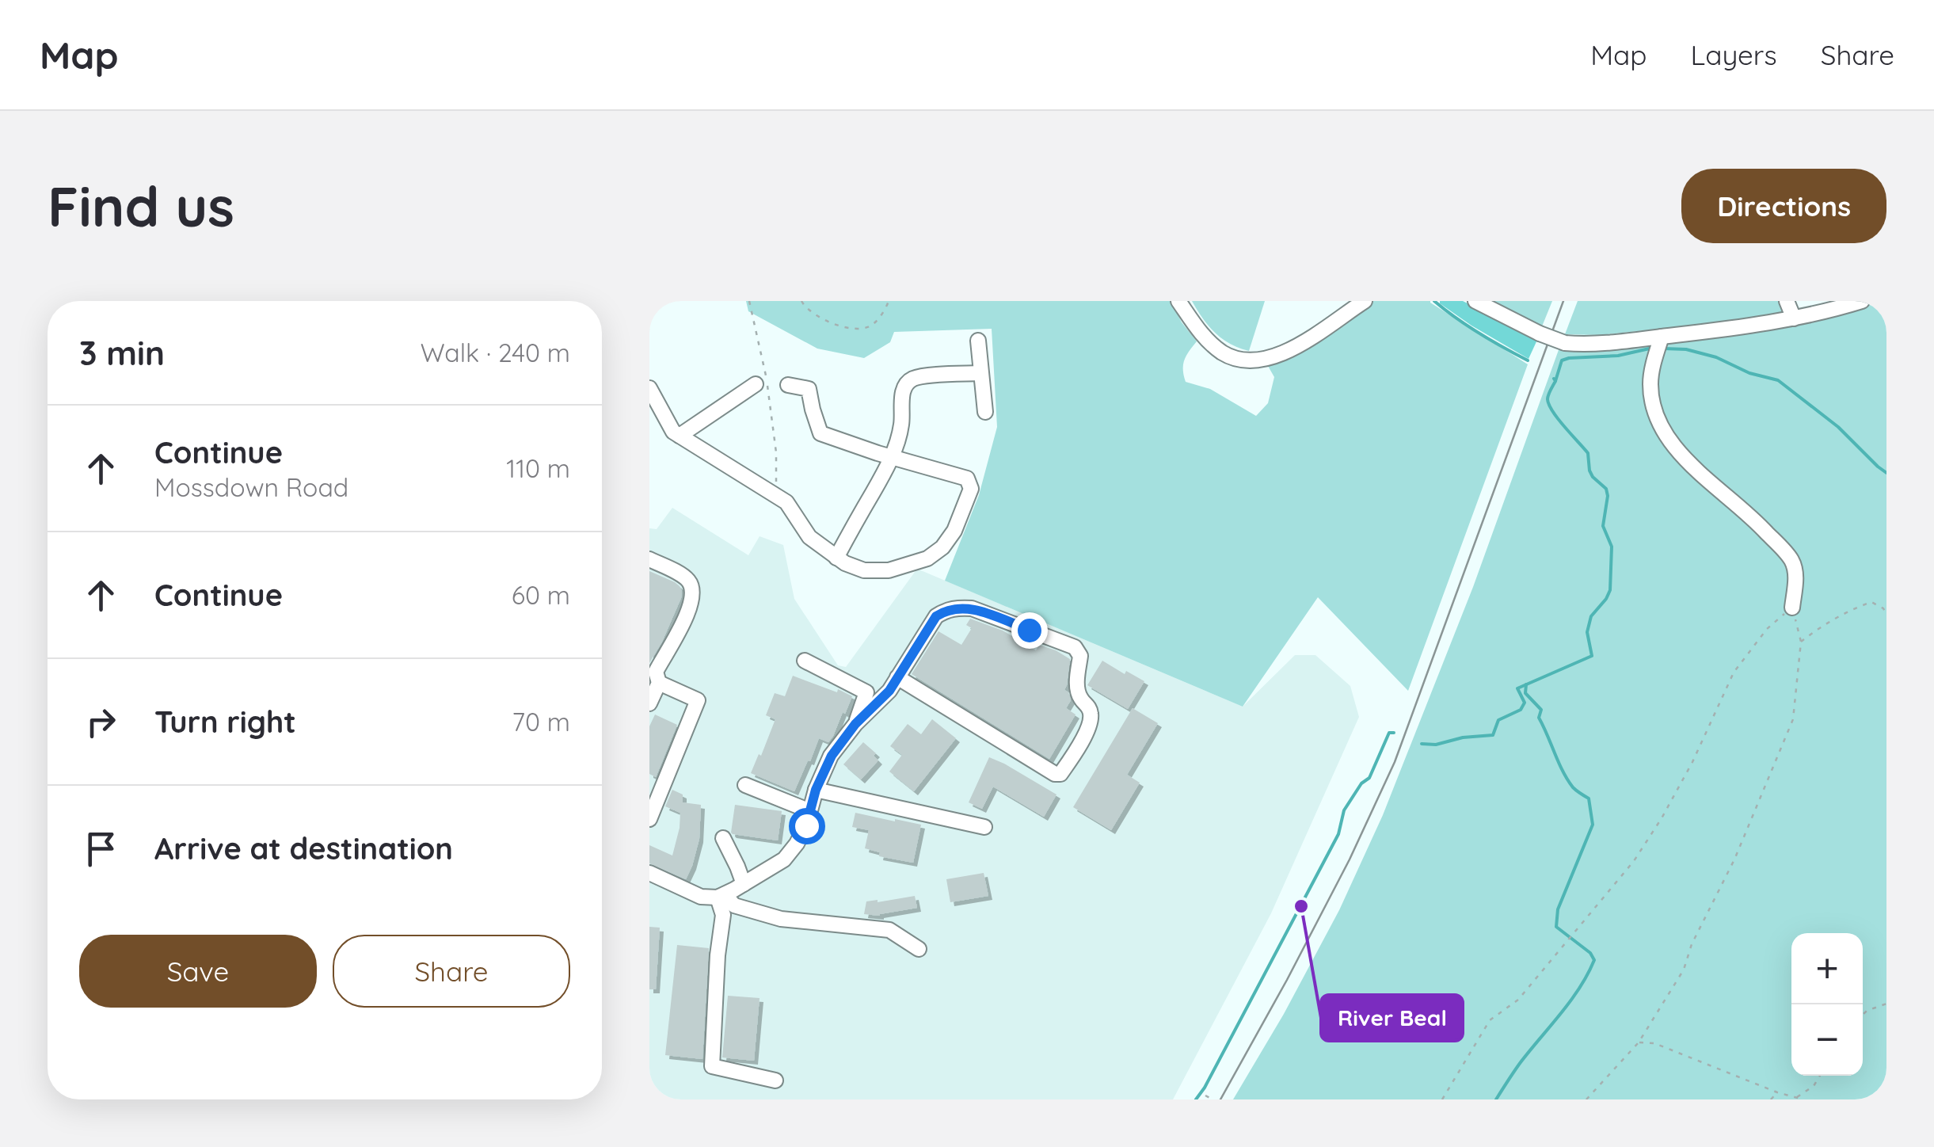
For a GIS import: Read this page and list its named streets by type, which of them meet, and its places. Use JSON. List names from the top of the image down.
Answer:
{
  "places": ["River Beal"],
  "page": {
    "header": "Map",
    "nav": ["Map", "Layers", "Share"],
    "buttons": [
      "Directions",
      ["Save", "Share"]
    ],
    "title": "Find us",
    "heading": ["3 min", "Walk · 240 m"],
    "list": [
      ["Continue", "Mossdown Road", "110 m"],
      ["Continue", "60 m"],
      ["Turn right", "70 m"],
      "Arrive at destination"
    ],
    "map_buttons": ["+", "−"]
  }
}
